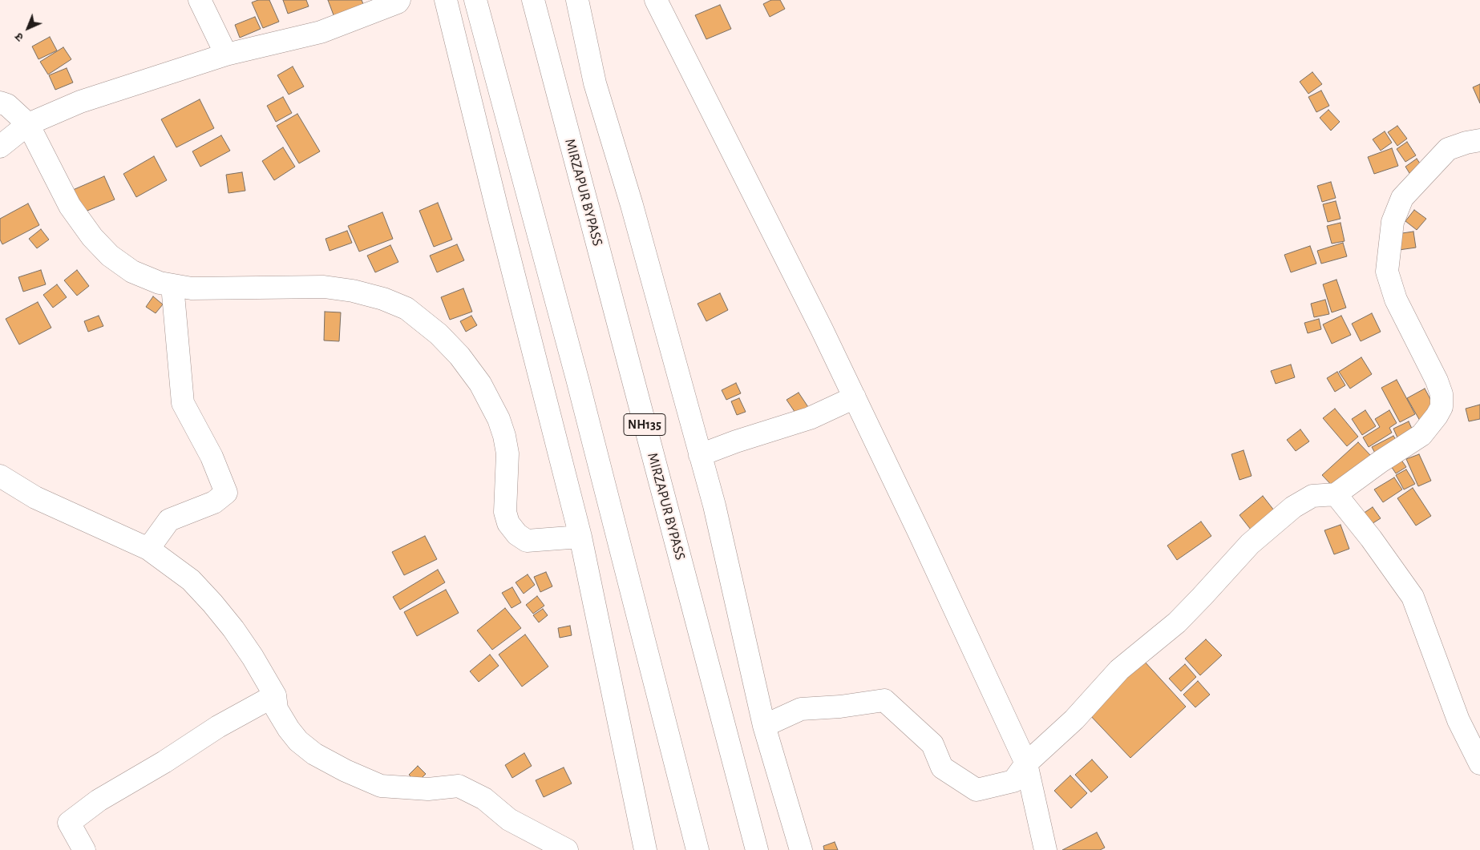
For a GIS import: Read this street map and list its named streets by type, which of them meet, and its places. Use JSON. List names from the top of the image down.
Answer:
{
  "streets": {
    "main road": ["MIRZAPUR BYPASS", "NH135"]
  },
  "north": "bottom left"
}
